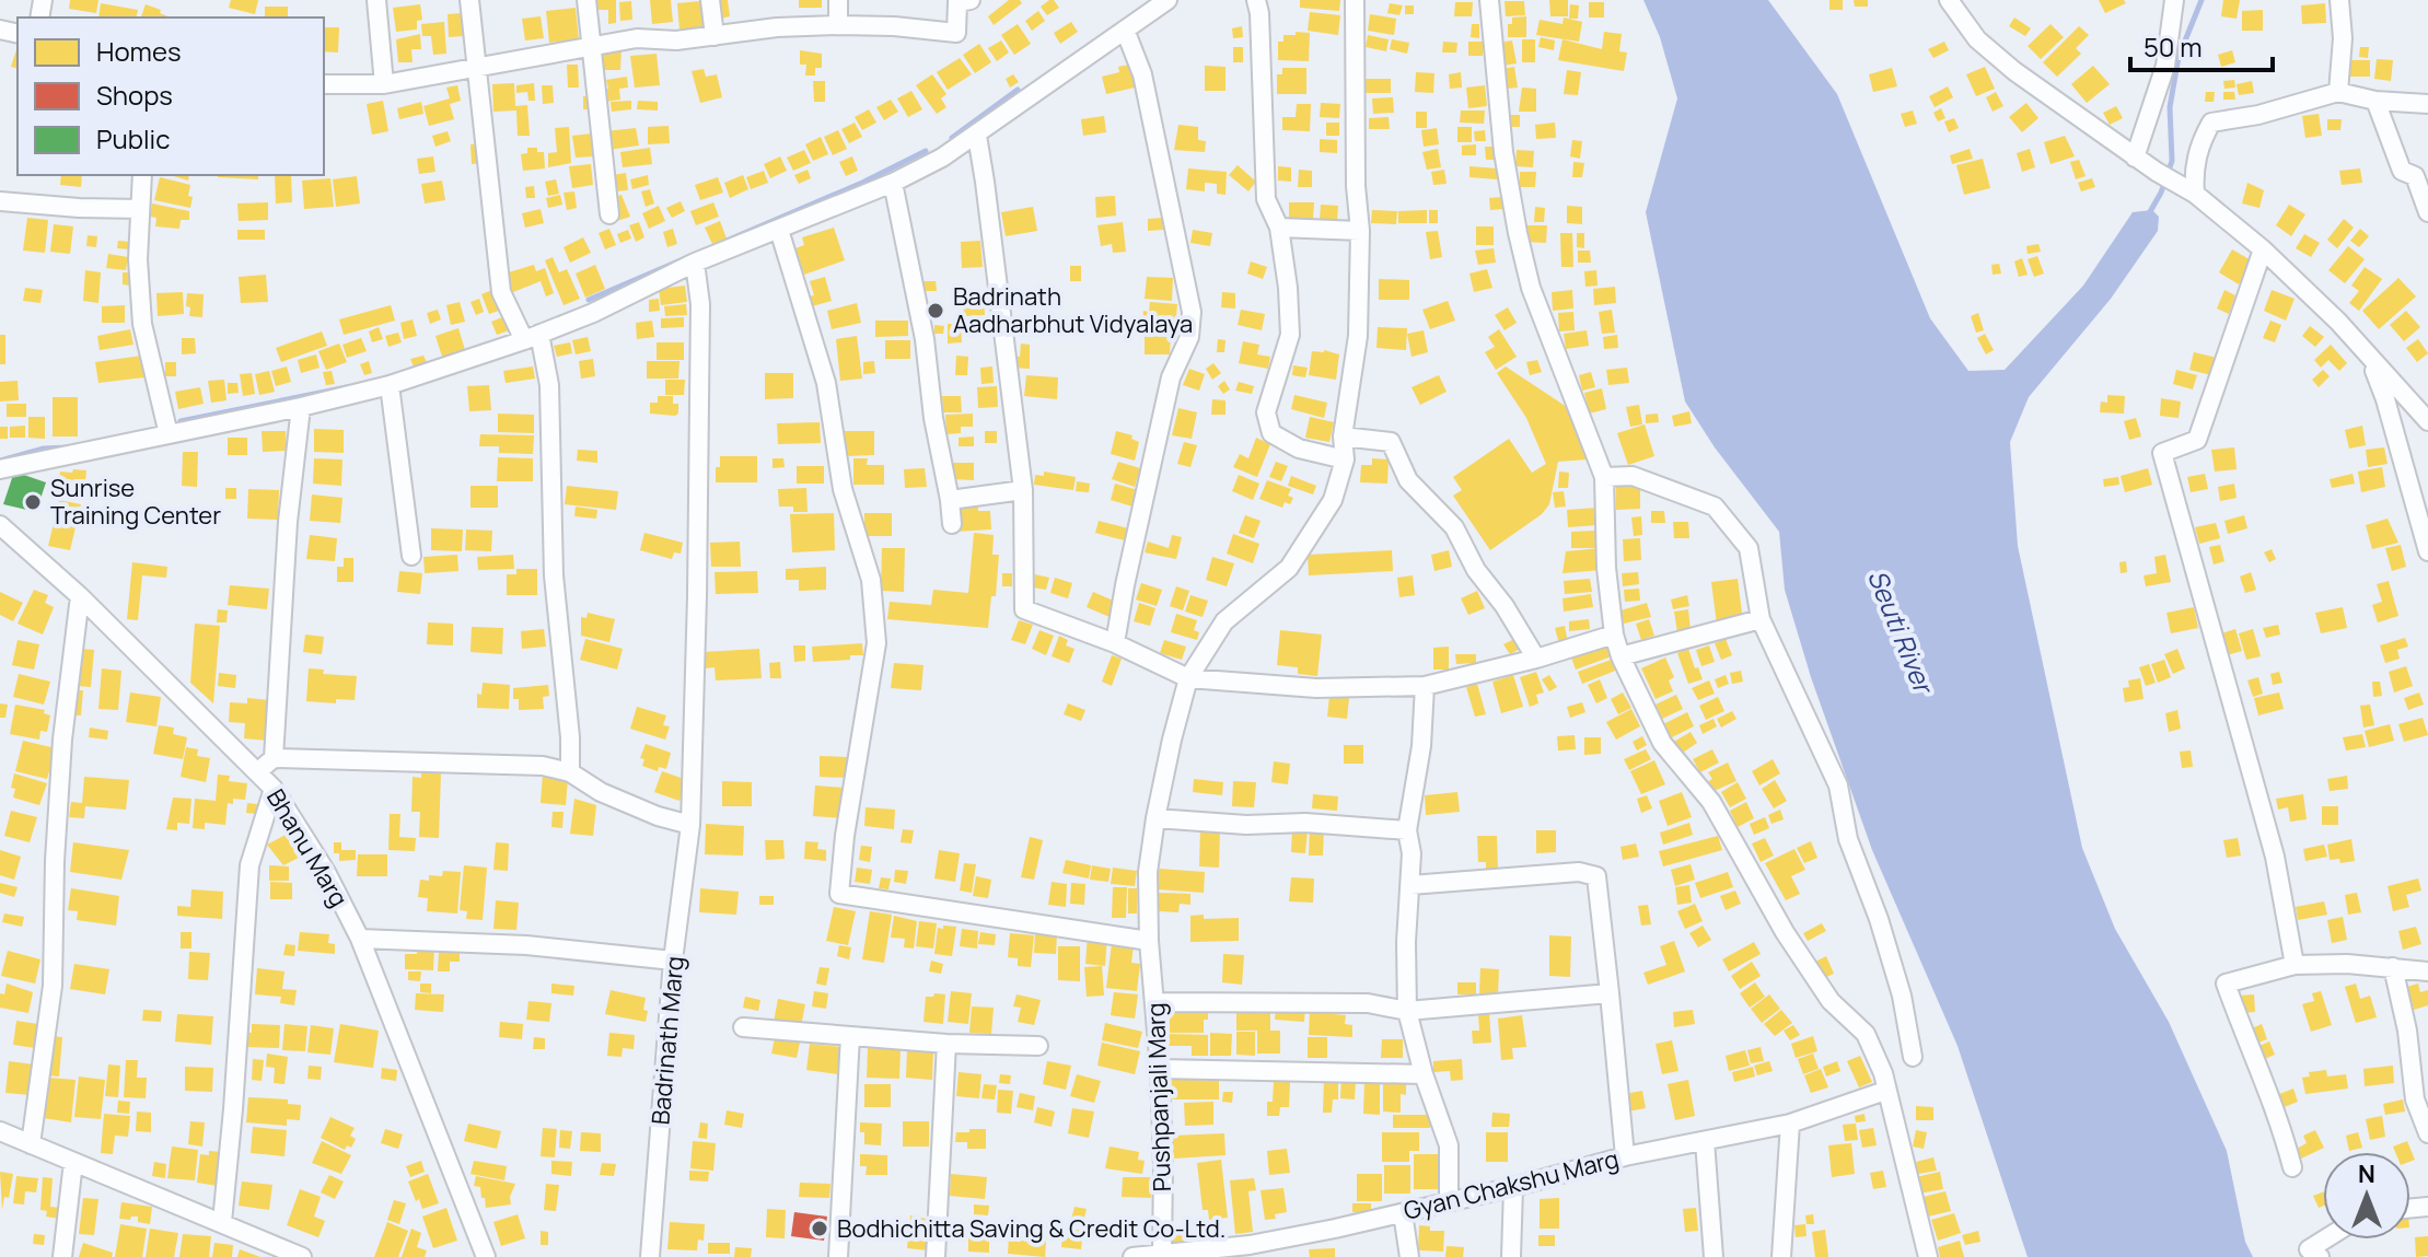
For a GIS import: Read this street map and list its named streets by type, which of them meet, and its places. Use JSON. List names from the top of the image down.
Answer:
{
  "streets": {
    "street": [
      "Bhanu Marg",
      "Badrinath Marg",
      "Pushpanjali Marg",
      "Gyan Chakshu Marg"
    ]
  },
  "crossings": [
    ["Pushpanjali Marg", "Gyan Chakshu Marg"]
  ],
  "water": ["Seuti River"],
  "places": ["Badrinath Aadharbhut Vidyalaya", "Sunrise Training Center", "Bodhichitta Saving & Credit Co-Ltd."],
  "legend": ["Homes", "Shops", "Public"],
  "scale_bar": "50 m",
  "north": "top"
}
